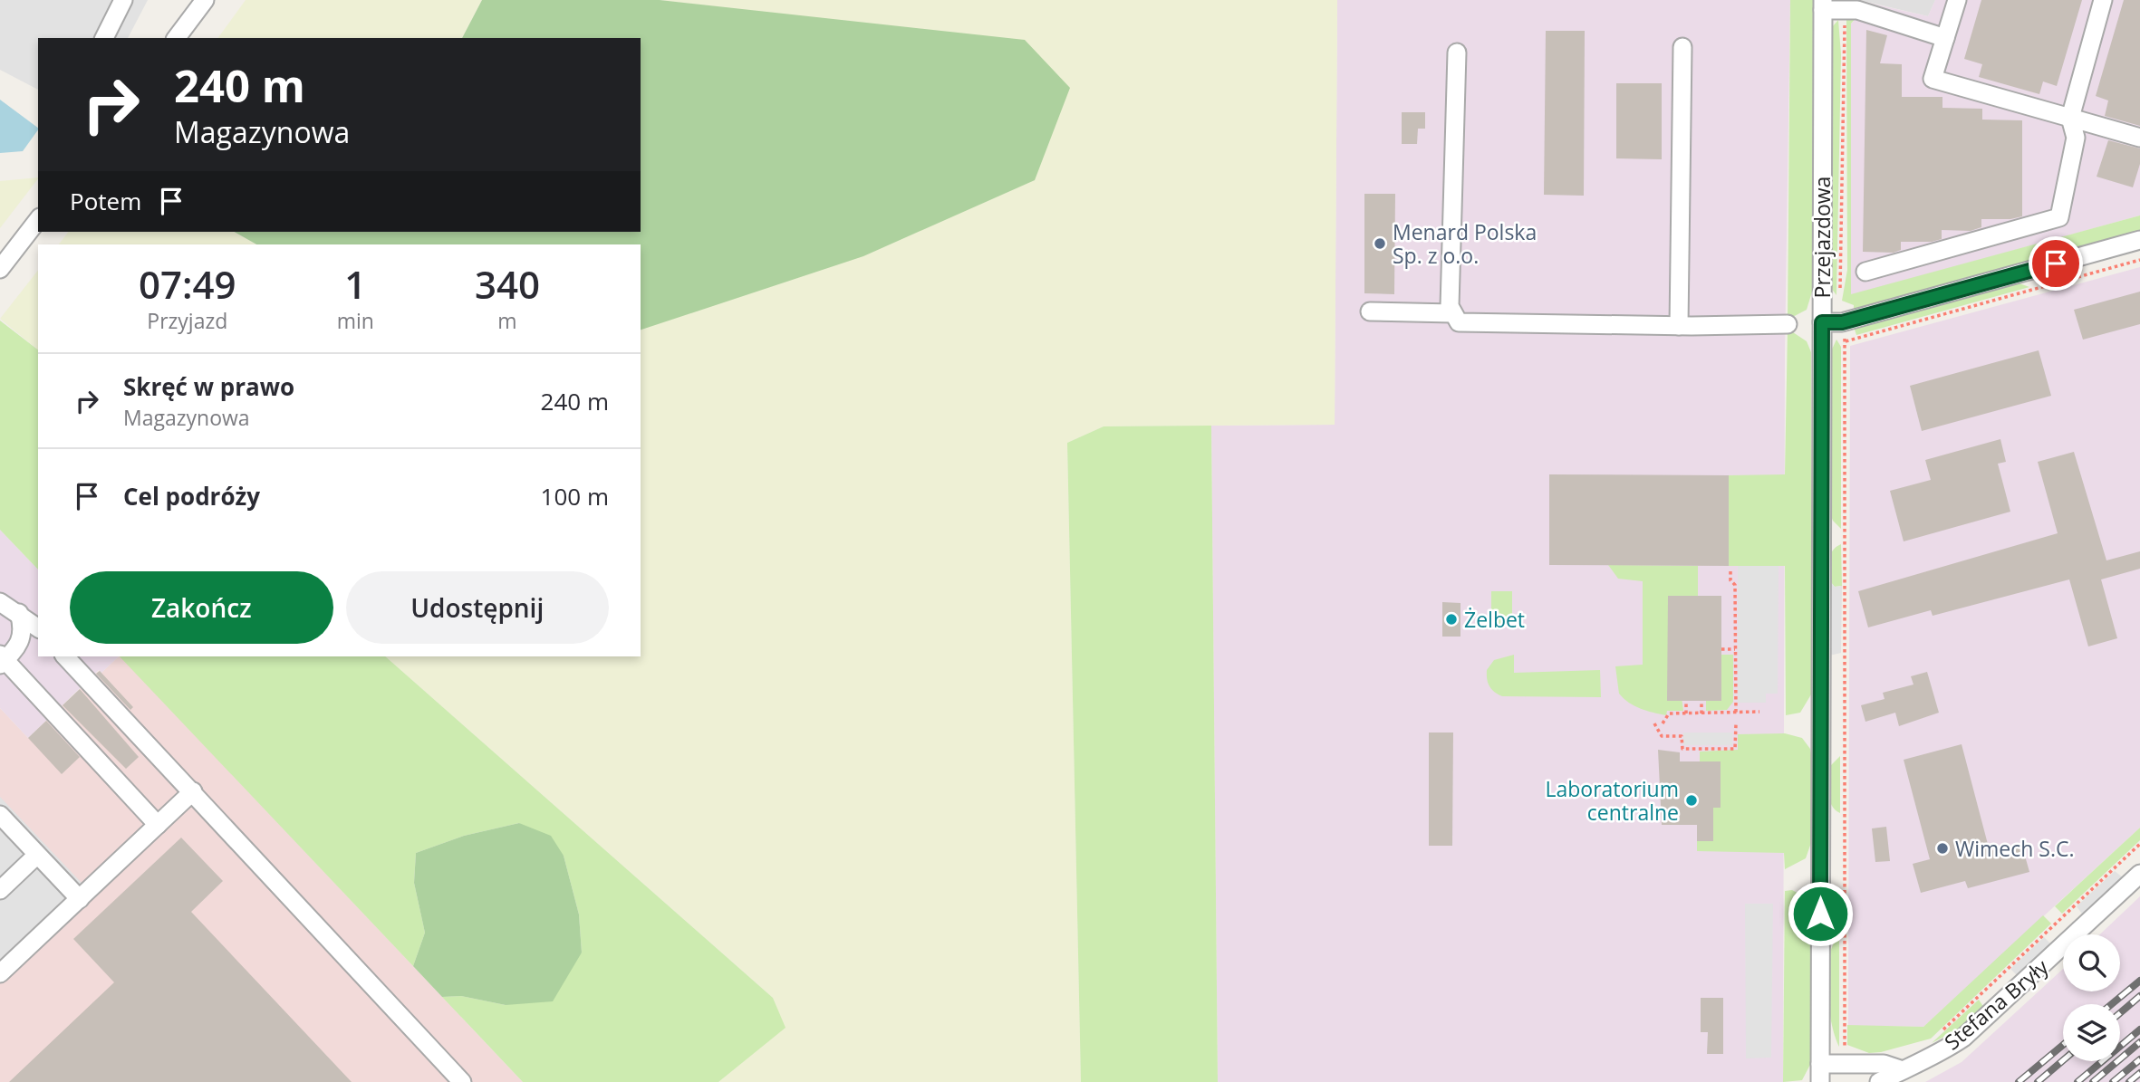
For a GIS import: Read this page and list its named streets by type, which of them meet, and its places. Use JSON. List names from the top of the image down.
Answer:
{
  "streets": {
    "street": ["Przejazdowa", "Stefana Bryły"]
  },
  "places": [
    "Menard Polska Sp. z o.o.",
    "Żelbet",
    "Laboratorium centralne",
    "Wimech S.C."
  ],
  "page": {
    "turn": ["240 m", "Magazynowa"],
    "then": "Potem",
    "eta": [
      "07:49",
      "Przyjazd",
      "1",
      "min",
      "340",
      "m"
    ],
    "list": [
      {
        "name": "Skręć w prawo",
        "note": "Magazynowa",
        "value": "240 m"
      },
      {
        "name": "Cel podróży",
        "value": "100 m"
      }
    ],
    "buttons": ["Zakończ", "Udostępnij"]
  }
}
